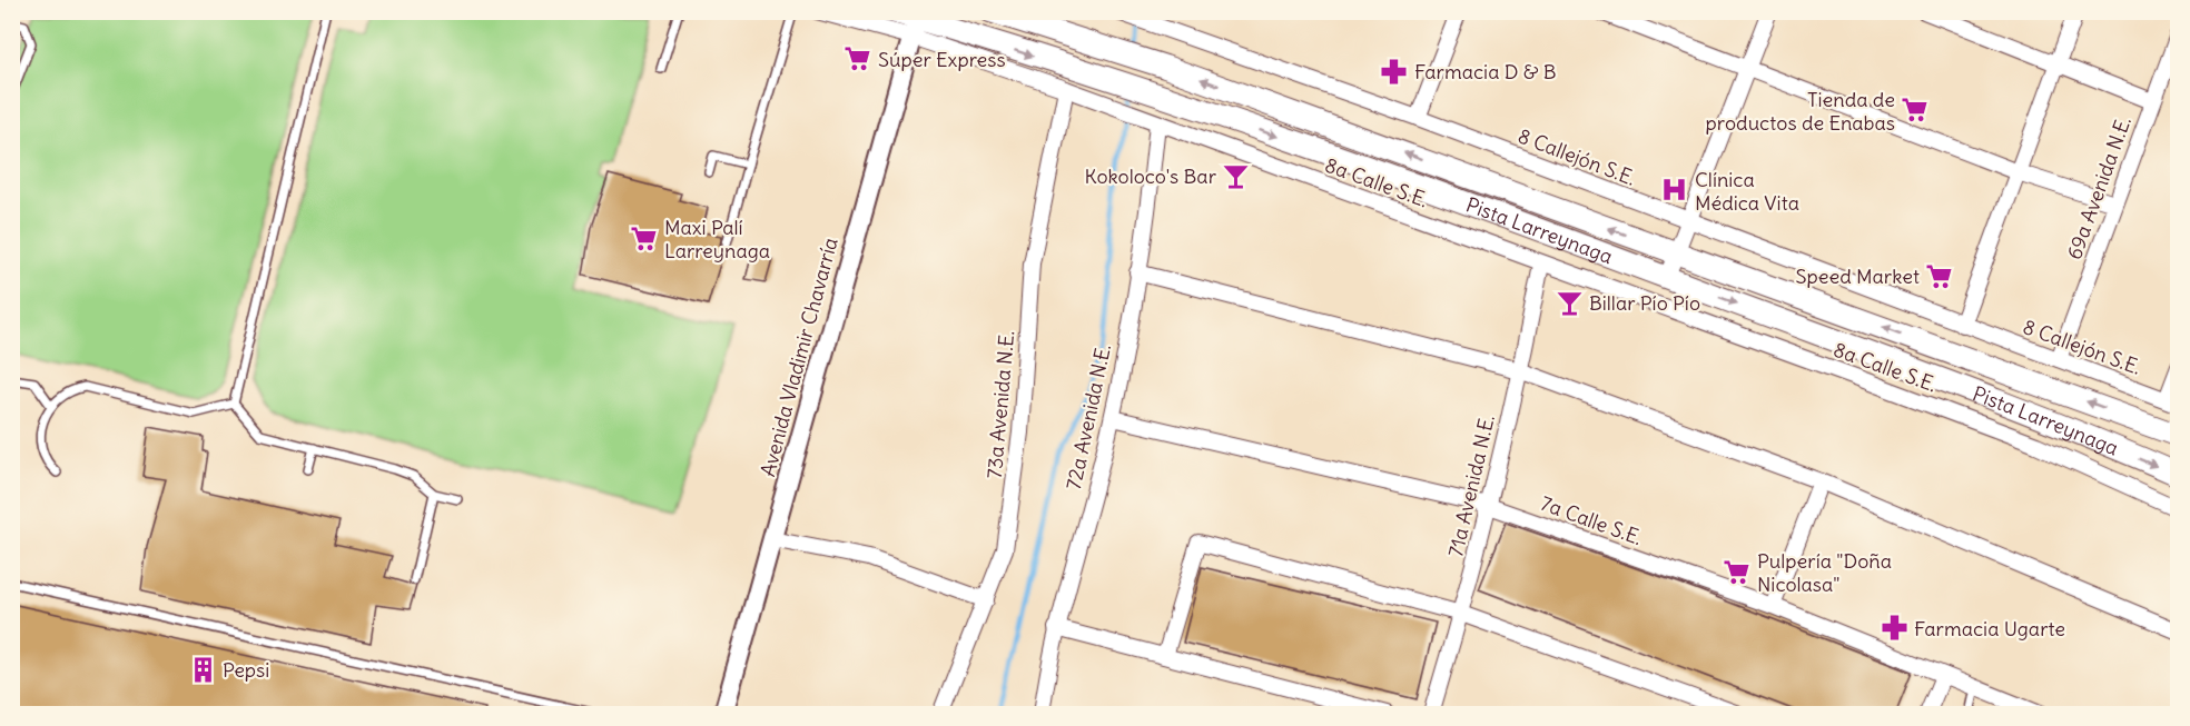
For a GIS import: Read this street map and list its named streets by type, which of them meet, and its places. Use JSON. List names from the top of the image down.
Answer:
{
  "streets": {
    "main road": ["Pista Larreynaga"],
    "street": [
      "8 Callejón S.E.",
      "8a Calle S.E.",
      "69a Avenida N.E.",
      "Avenida Vladimir Chavarría",
      "73a Avenida N.E.",
      "72a Avenida N.E.",
      "71a Avenida N.E.",
      "7a Calle S.E."
    ]
  },
  "crossings": [
    ["8 Callejón S.E.", "69a Avenida N.E."],
    ["8a Calle S.E.", "Pista Larreynaga"],
    ["8a Calle S.E.", "Avenida Vladimir Chavarría"],
    ["8a Calle S.E.", "73a Avenida N.E."],
    ["8a Calle S.E.", "72a Avenida N.E."],
    ["8a Calle S.E.", "71a Avenida N.E."],
    ["Pista Larreynaga", "Avenida Vladimir Chavarría"],
    ["72a Avenida N.E.", "7a Calle S.E."],
    ["71a Avenida N.E.", "7a Calle S.E."]
  ],
  "places": {
    "supermarket": [
      "Súper Express",
      "Tienda de productos de Enabas",
      "Maxi Palí Larreynaga",
      "Speed Market",
      "Pulpería \"Doña Nicolasa\""
    ],
    "pharmacy": ["Farmacia D & B", "Farmacia Ugarte"],
    "bar": ["Kokoloco's Bar", "Billar Pío Pío"],
    "hospital": ["Clínica Médica Vita"],
    "building": ["Pepsi"]
  }
}
